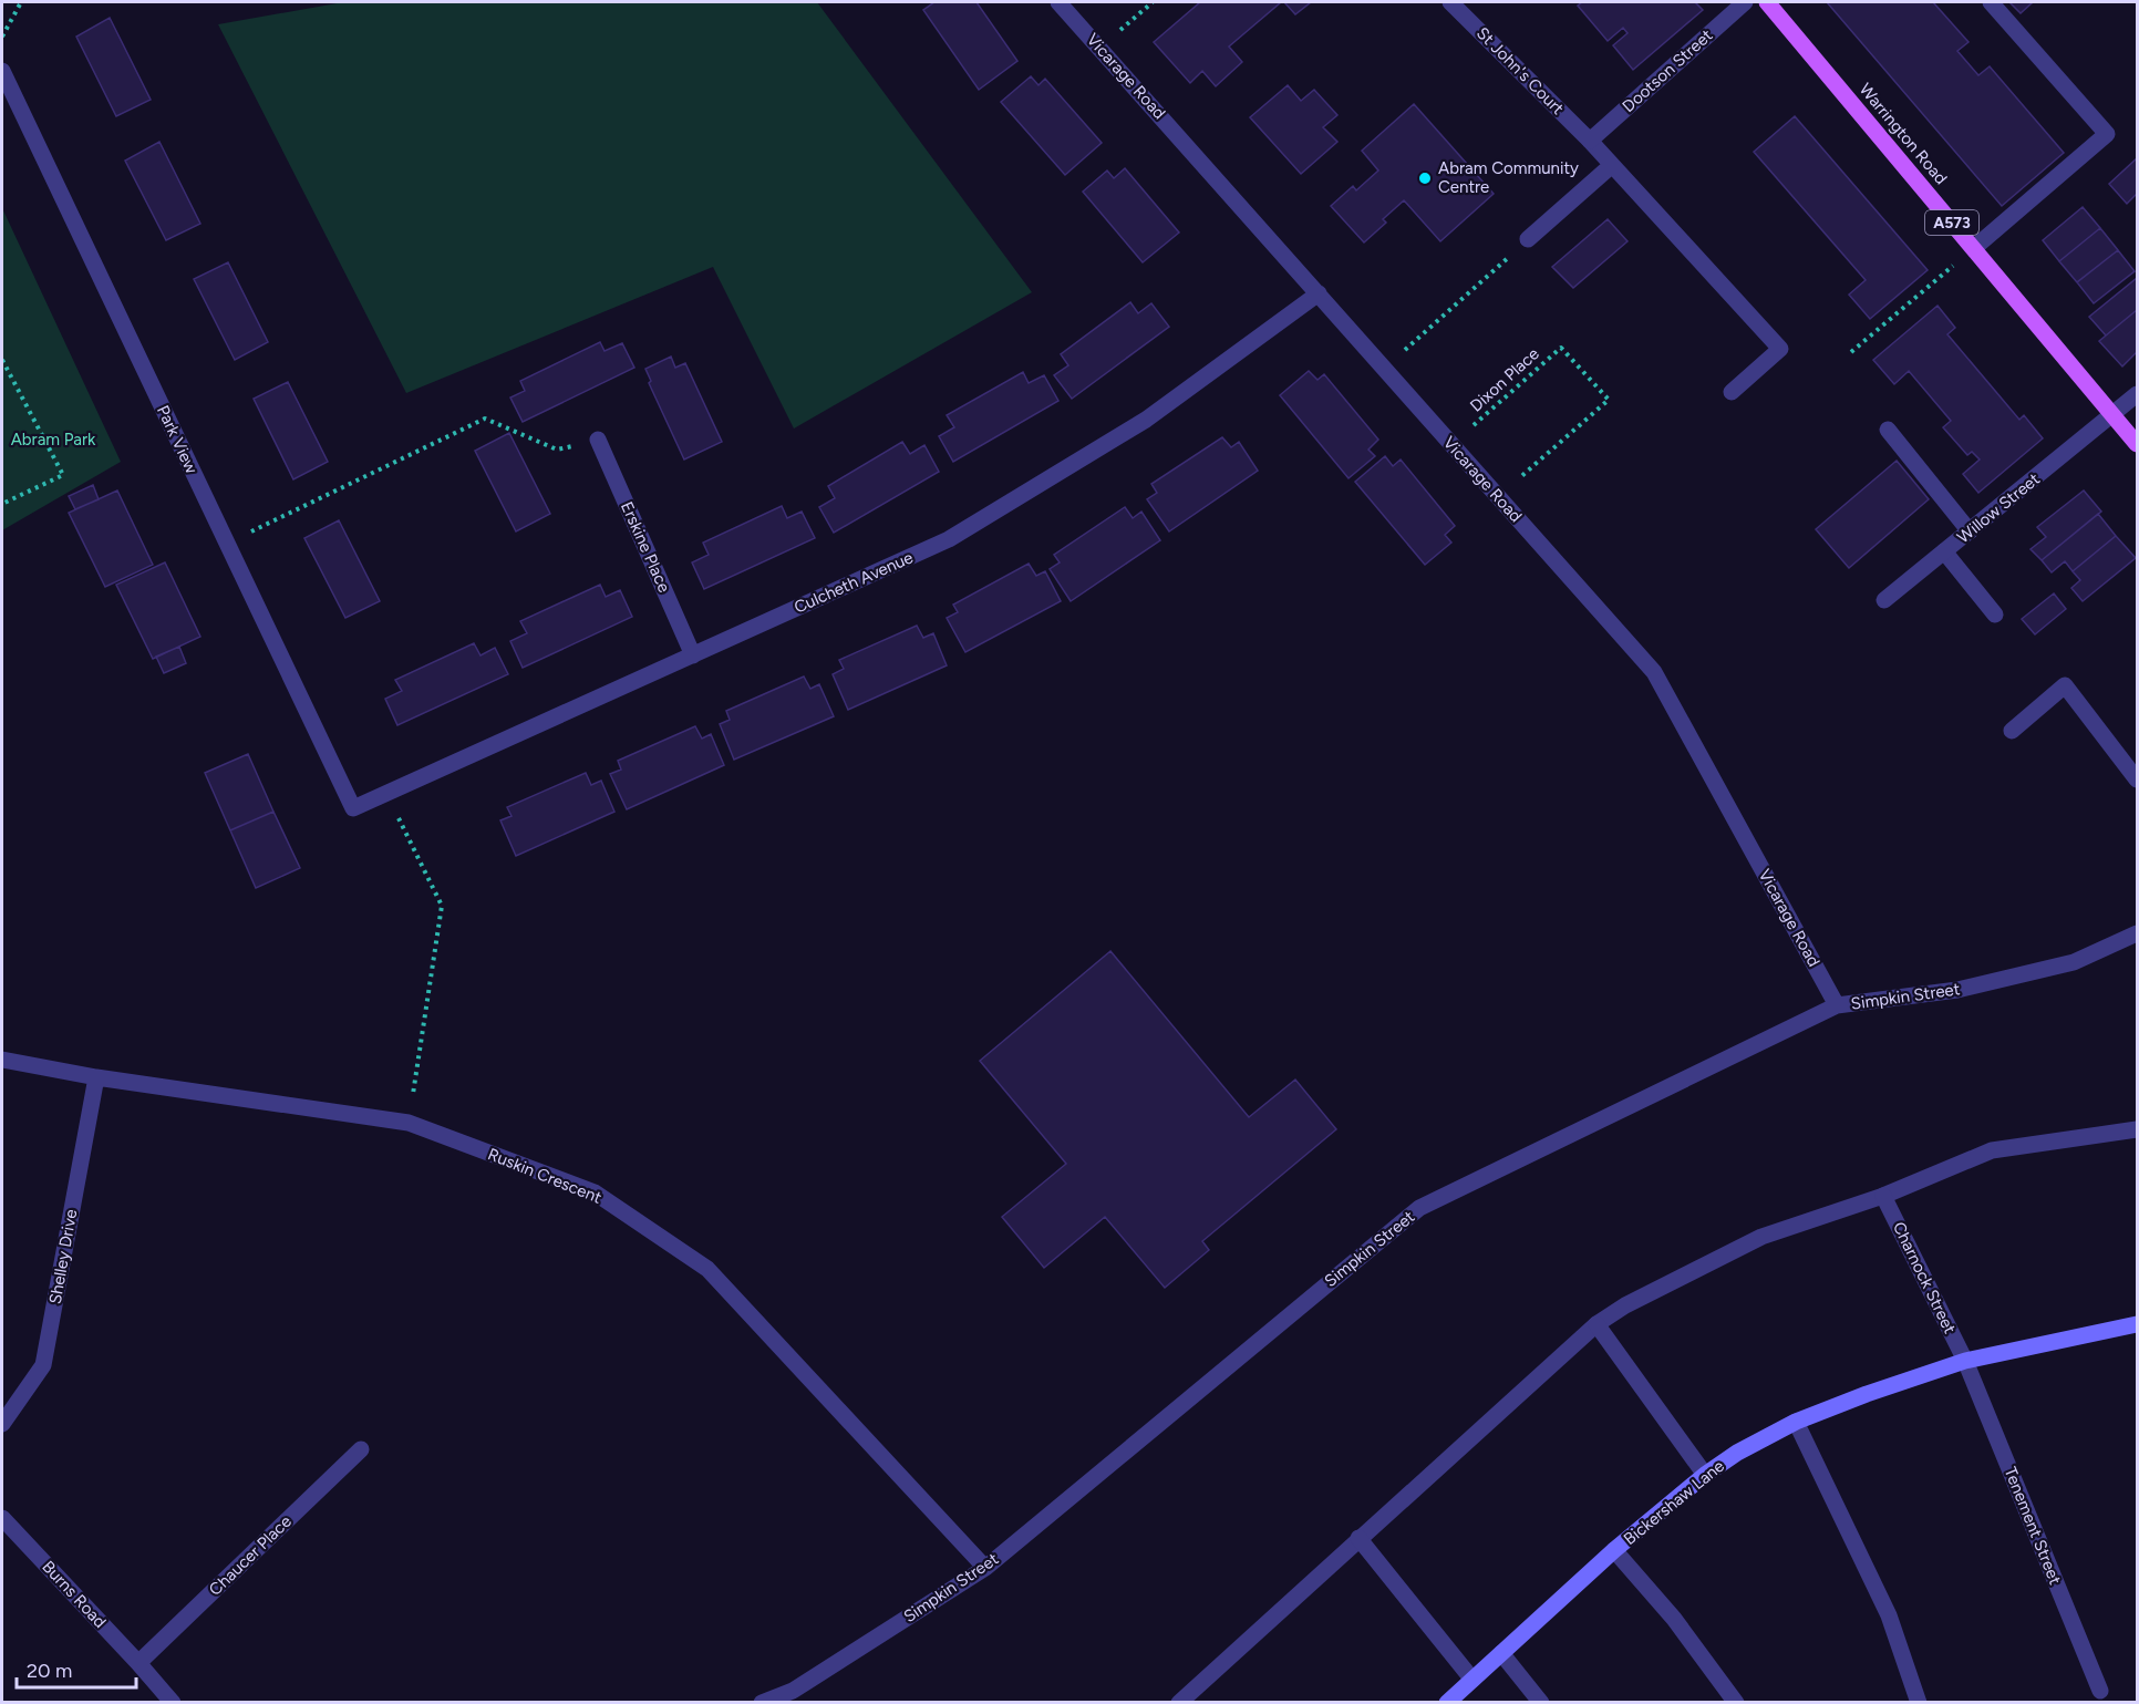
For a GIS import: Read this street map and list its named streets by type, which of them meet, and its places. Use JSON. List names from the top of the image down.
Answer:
{
  "streets": {
    "main road": ["Warrington Road", "A573", "Bickershaw Lane"],
    "street": [
      "St John's Court",
      "Dootson Street",
      "Vicarage Road",
      "Park View",
      "Willow Street",
      "Erskine Place",
      "Culcheth Avenue",
      "Simpkin Street",
      "Ruskin Crescent",
      "Shelley Drive",
      "Charnock Street",
      "Tenement Street",
      "Chaucer Place",
      "Burns Road"
    ],
    "path": ["Dixon Place"]
  },
  "crossings": [
    ["St John's Court", "Dootson Street"],
    ["Vicarage Road", "Dixon Place"],
    ["Vicarage Road", "Culcheth Avenue"],
    ["Vicarage Road", "Simpkin Street"],
    ["Warrington Road", "Willow Street"],
    ["Park View", "Culcheth Avenue"],
    ["Erskine Place", "Culcheth Avenue"],
    ["Simpkin Street", "Ruskin Crescent"],
    ["Ruskin Crescent", "Shelley Drive"],
    ["Charnock Street", "Bickershaw Lane"],
    ["Charnock Street", "Tenement Street"],
    ["Bickershaw Lane", "Tenement Street"],
    ["Chaucer Place", "Burns Road"]
  ],
  "parks": ["Abram Park"],
  "places": ["Abram Community Centre"],
  "scale_bar": "20 m"
}
